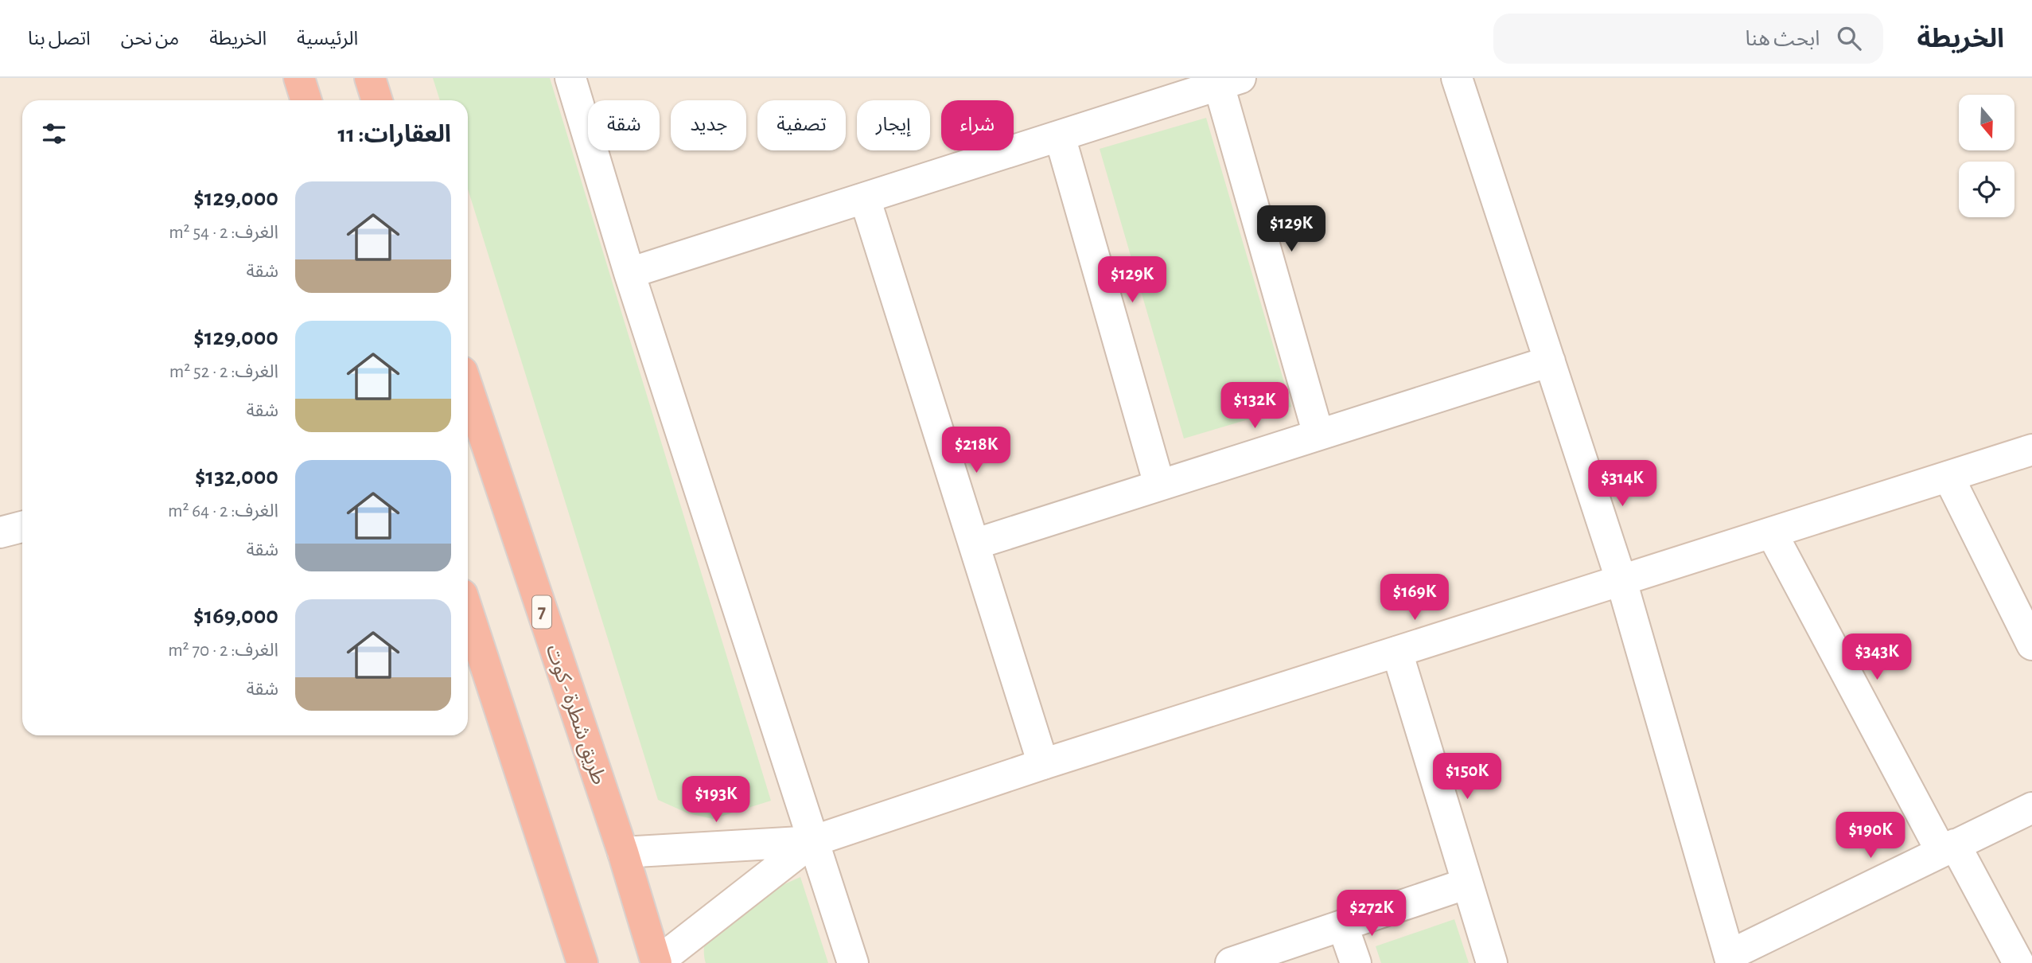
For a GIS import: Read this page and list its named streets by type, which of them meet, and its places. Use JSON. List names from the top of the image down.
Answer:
{
  "streets": {
    "highway": ["7", "طريق شطرة - كوت"]
  },
  "north": "bottom",
  "page": {
    "header": "الخريطة",
    "search": "ابحث هنا",
    "nav": [
      "الرئيسية",
      "الخريطة",
      "من نحن",
      "اتصل بنا"
    ],
    "chip": [
      "شراء",
      "إيجار",
      "تصفية",
      "جديد",
      "شقة"
    ],
    "heading": "العقارات: 11",
    "list": [
      {
        "name": "$129,000",
        "note": "الغرف: 2 · 54 m² · شقة"
      },
      {
        "name": "$129,000",
        "note": "الغرف: 2 · 52 m² · شقة"
      },
      {
        "name": "$132,000",
        "note": "الغرف: 2 · 64 m² · شقة"
      },
      {
        "name": "$169,000",
        "note": "الغرف: 2 · 70 m² · شقة"
      }
    ],
    "price": [
      "$129K",
      "$129K",
      "$132K",
      "$218K",
      "$314K",
      "$169K",
      "$343K",
      "$150K",
      "$193K",
      "$190K",
      "$272K"
    ]
  }
}
